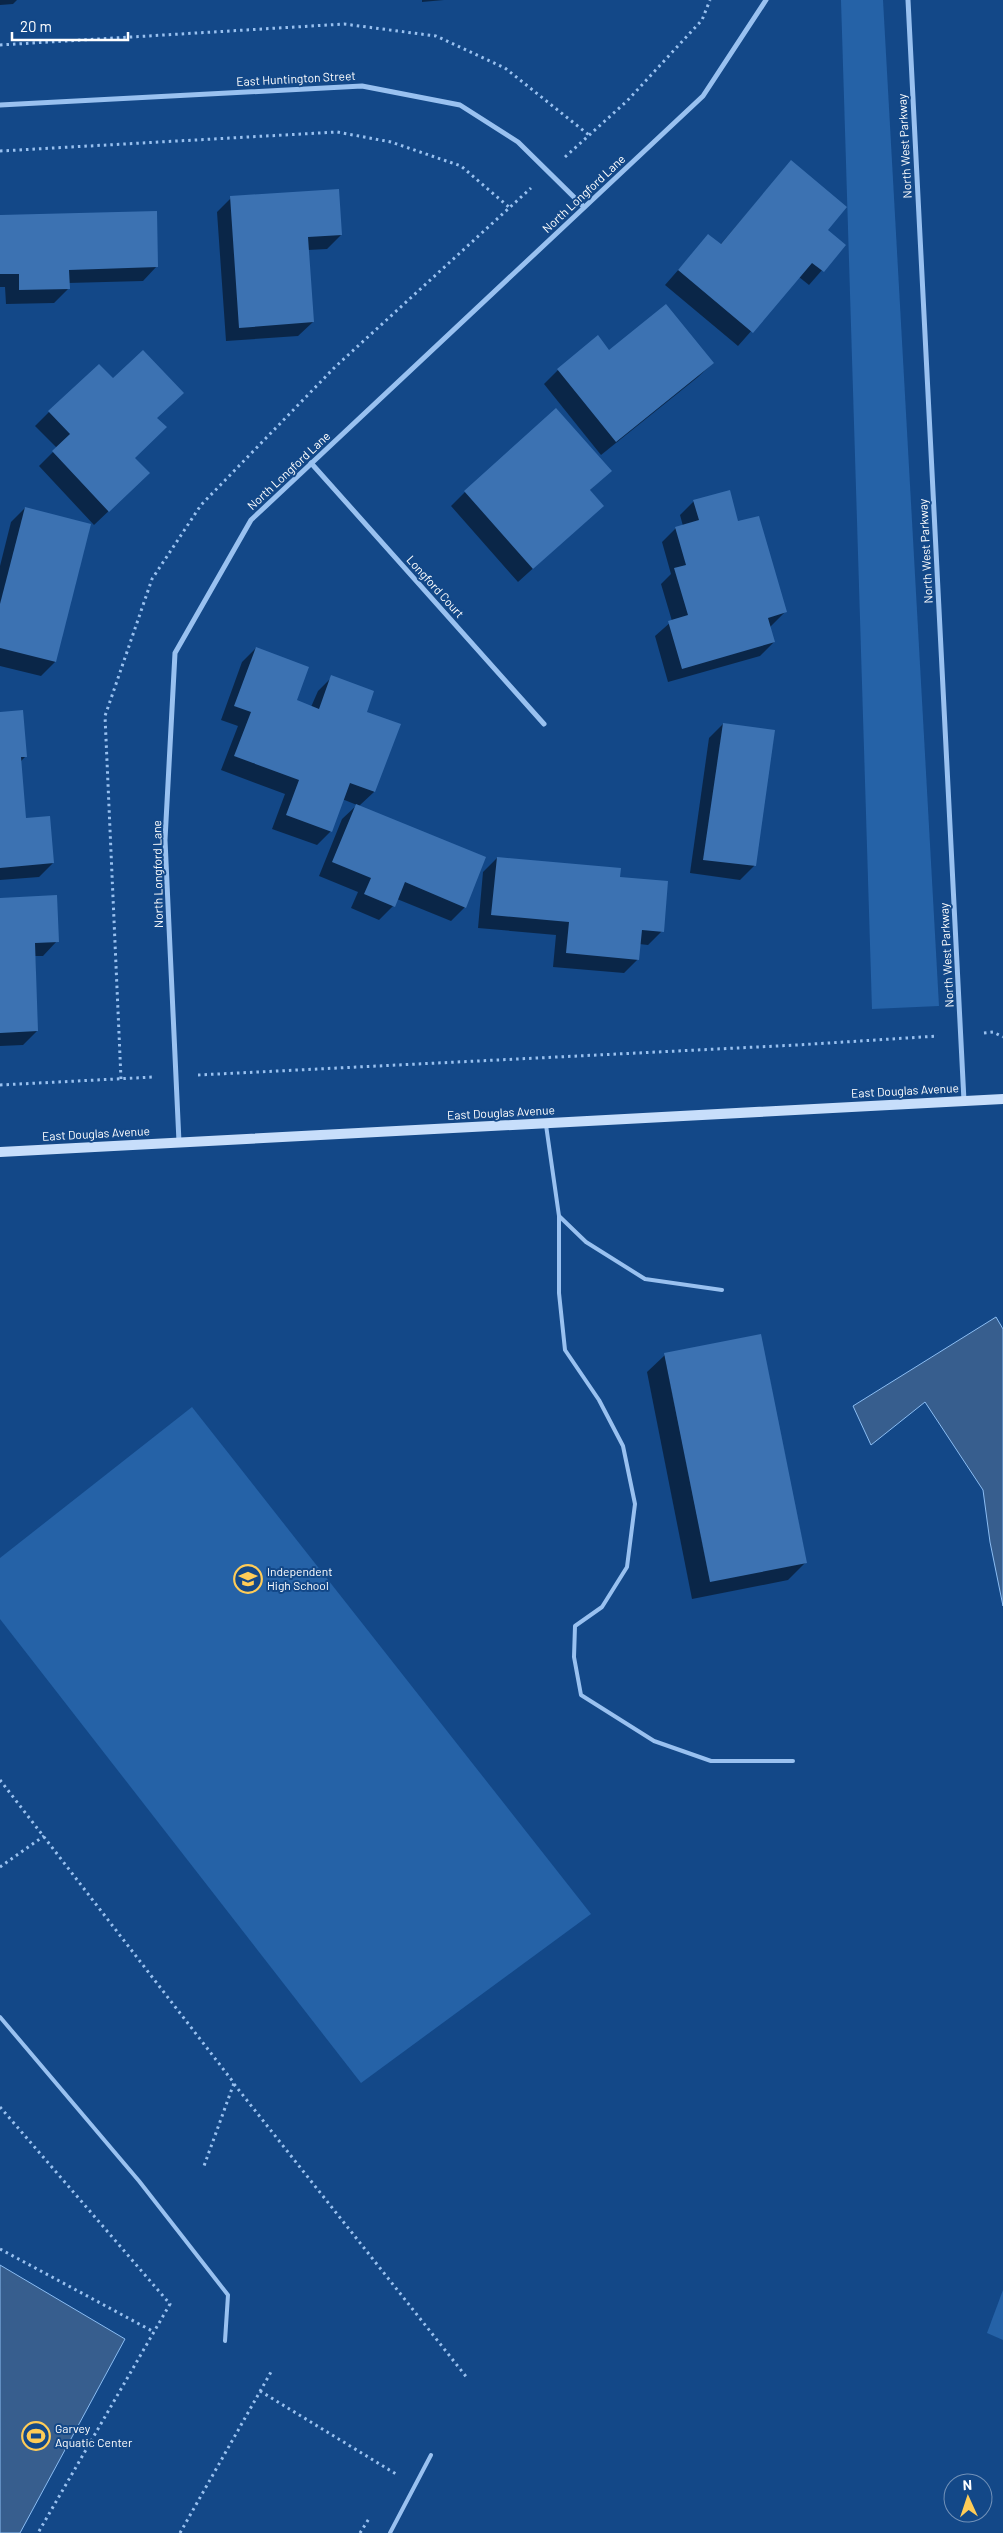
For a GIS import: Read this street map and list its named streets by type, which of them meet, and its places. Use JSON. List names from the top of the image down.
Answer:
{
  "streets": {
    "street": [
      "East Huntington Street",
      "North West Parkway",
      "North Longford Lane",
      "Longford Court",
      "East Douglas Avenue"
    ]
  },
  "crossings": [
    ["East Huntington Street", "North Longford Lane"],
    ["North West Parkway", "East Douglas Avenue"],
    ["North Longford Lane", "Longford Court"],
    ["North Longford Lane", "East Douglas Avenue"]
  ],
  "places": {
    "school or university": ["Independent High School"],
    "sports": ["Garvey Aquatic Center"]
  },
  "scale_bar": "20 m",
  "north": "top"
}
